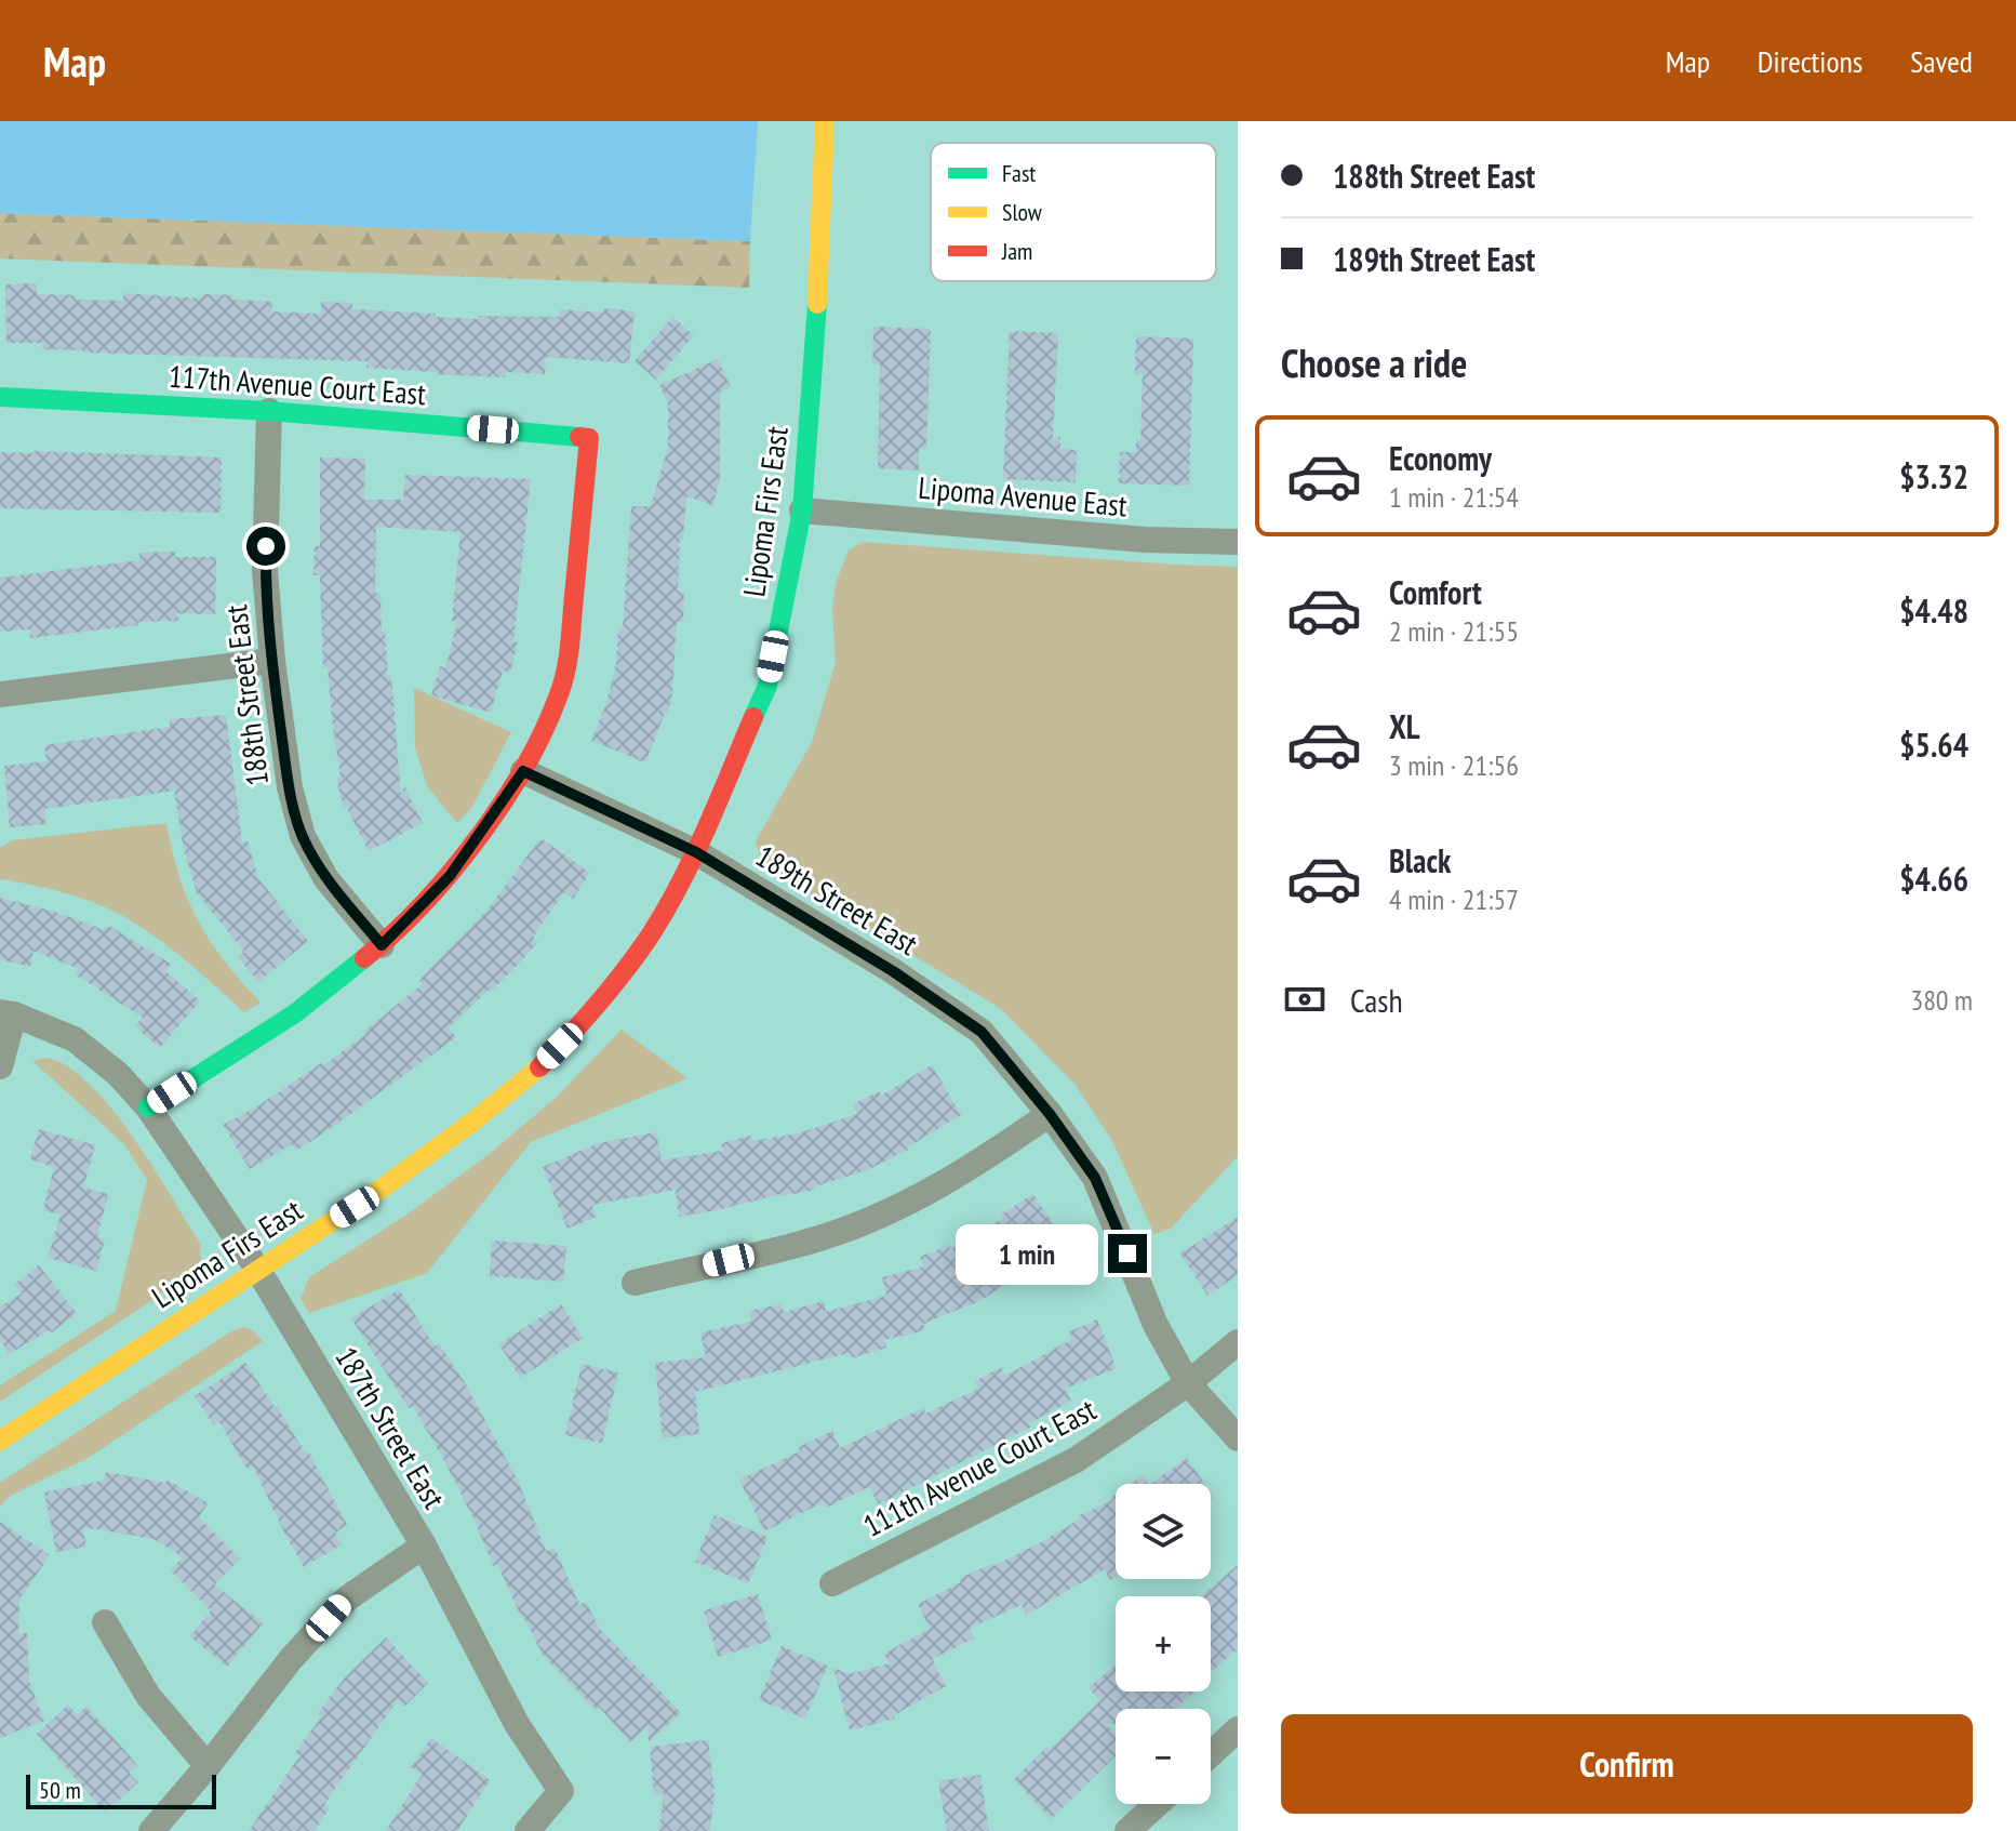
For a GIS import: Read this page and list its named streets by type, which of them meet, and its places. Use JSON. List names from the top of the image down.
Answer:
{
  "streets": {
    "street": [
      "117th Avenue Court East",
      "Lipoma Avenue East",
      "Lipoma Firs East",
      "188th Street East",
      "189th Street East",
      "187th Street East",
      "111th Avenue Court East"
    ]
  },
  "crossings": [
    ["117th Avenue Court East", "188th Street East"],
    ["117th Avenue Court East", "189th Street East"],
    ["Lipoma Avenue East", "Lipoma Firs East"],
    ["Lipoma Firs East", "189th Street East"],
    ["Lipoma Firs East", "187th Street East"],
    ["189th Street East", "111th Avenue Court East"]
  ],
  "legend": ["Fast", "Slow", "Jam"],
  "scale_bar": "50 m",
  "page": {
    "header": "Map",
    "nav": ["Map", "Directions", "Saved"],
    "banner": ["188th Street East", "189th Street East"],
    "heading": "Choose a ride",
    "list": [
      {
        "name": "Economy",
        "note": "1 min · 21:54",
        "value": "$3.32"
      },
      {
        "name": "Comfort",
        "note": "2 min · 21:55",
        "value": "$4.48"
      },
      {
        "name": "XL",
        "note": "3 min · 21:56",
        "value": "$5.64"
      },
      {
        "name": "Black",
        "note": "4 min · 21:57",
        "value": "$4.66"
      }
    ],
    "pay": ["Cash", "380 m"],
    "bubble": "1 min",
    "map_buttons": ["+", "−"],
    "buttons": "Confirm",
    "scale": "50 m"
  }
}
